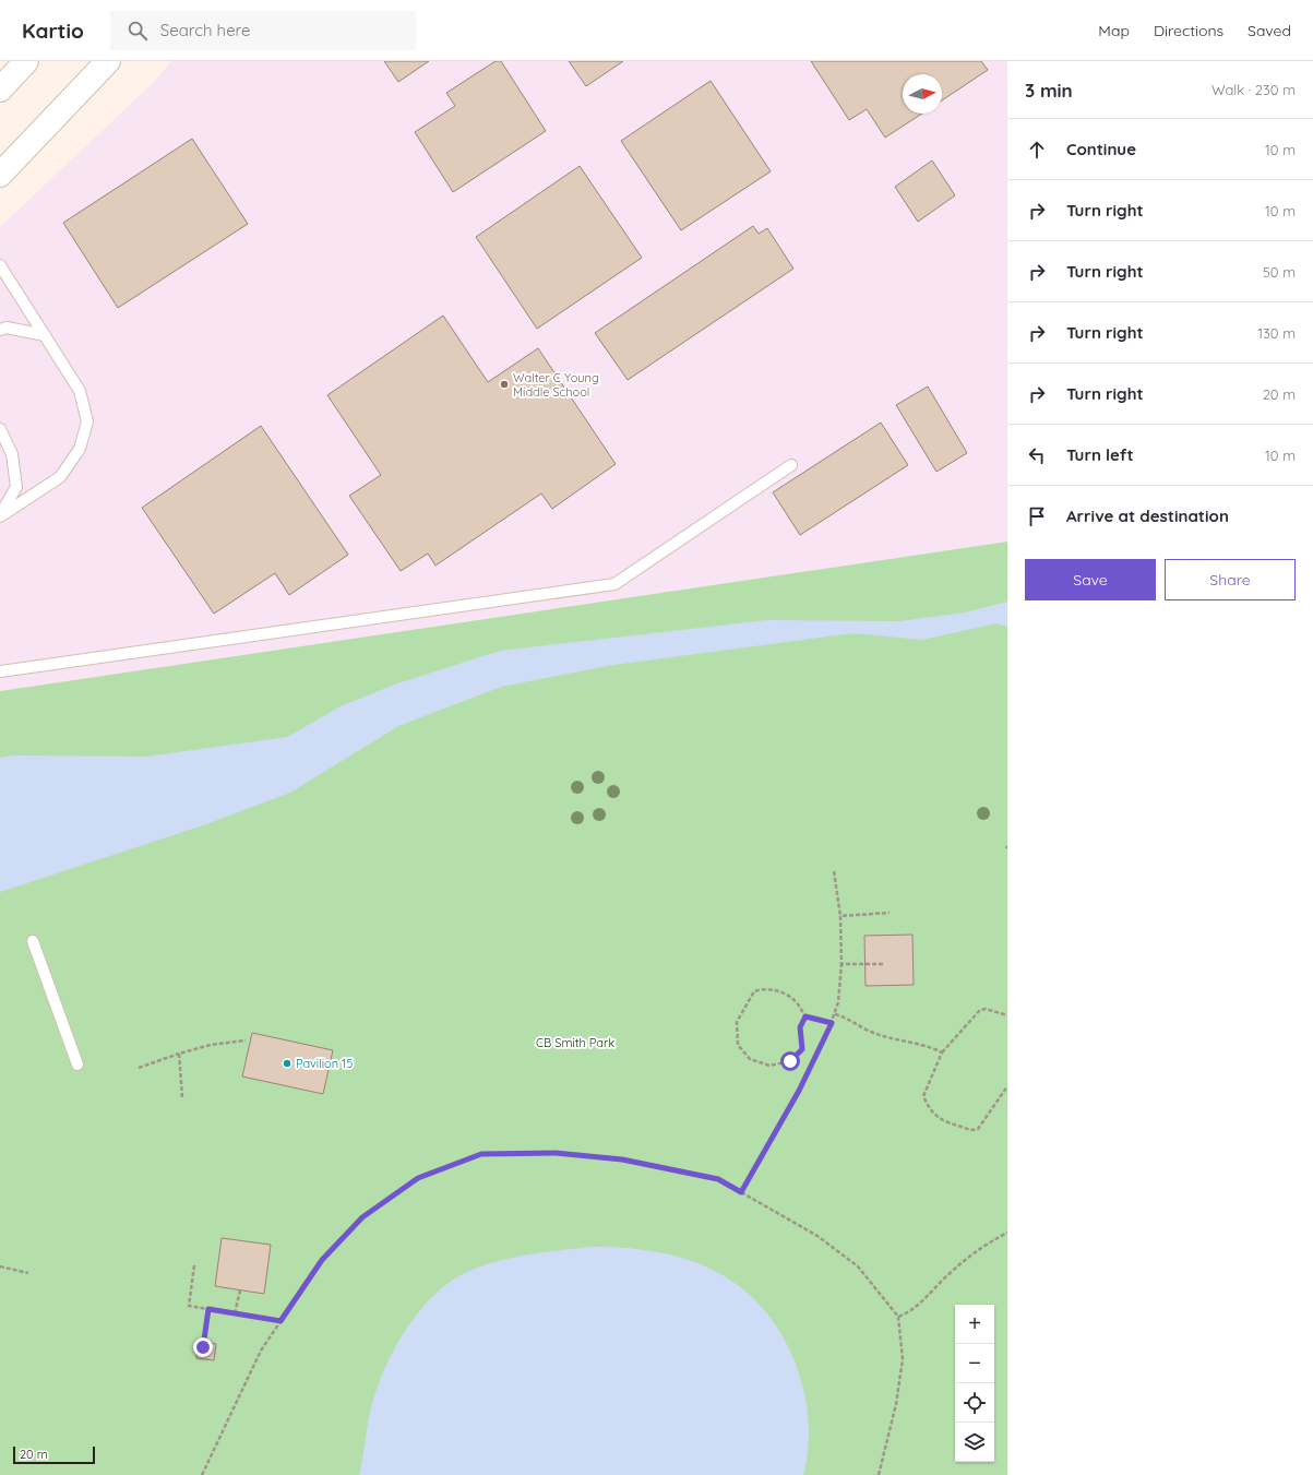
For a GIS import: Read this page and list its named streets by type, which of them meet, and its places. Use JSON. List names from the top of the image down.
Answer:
{
  "parks": ["CB Smith Park"],
  "places": ["Walter C Young Middle School", "Pavilion 15"],
  "scale_bar": "20 m",
  "north": "right",
  "page": {
    "header": "Kartio",
    "search": "Search here",
    "nav": ["Map", "Directions", "Saved"],
    "heading": ["3 min", "Walk · 230 m"],
    "list": [
      ["Continue", "10 m"],
      ["Turn right", "10 m"],
      ["Turn right", "50 m"],
      ["Turn right", "130 m"],
      ["Turn right", "20 m"],
      ["Turn left", "10 m"],
      "Arrive at destination"
    ],
    "buttons": ["Save", "Share"],
    "map_buttons": ["+", "−"],
    "scale": "20 m"
  }
}
